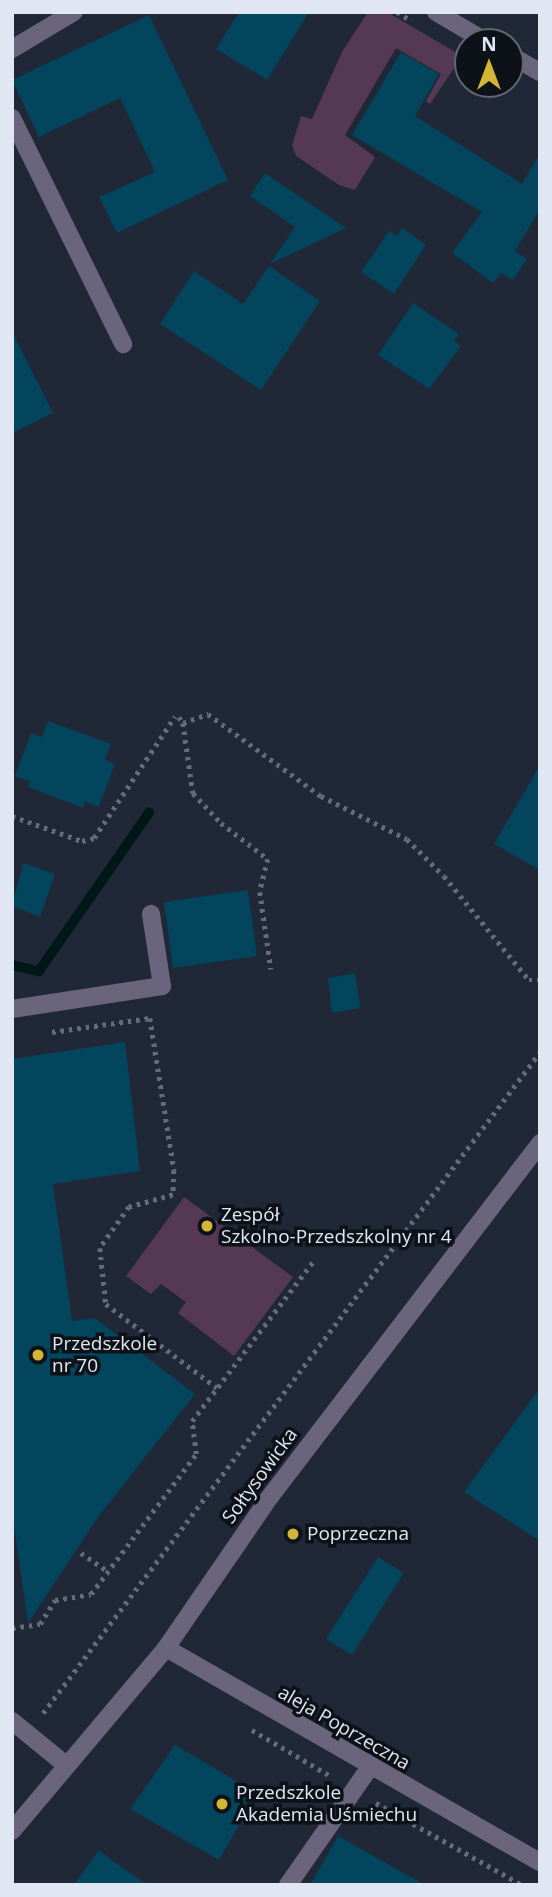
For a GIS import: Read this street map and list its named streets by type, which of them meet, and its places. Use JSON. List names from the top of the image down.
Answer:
{
  "streets": {
    "street": ["Sołtysowicka", "aleja Poprzeczna"]
  },
  "crossings": [
    ["Sołtysowicka", "aleja Poprzeczna"]
  ],
  "places": [
    "Zespół Szkolno-Przedszkolny nr 4",
    "Przedszkole nr 70",
    "Poprzeczna",
    "Przedszkole Akademia Uśmiechu"
  ],
  "north": "top"
}
